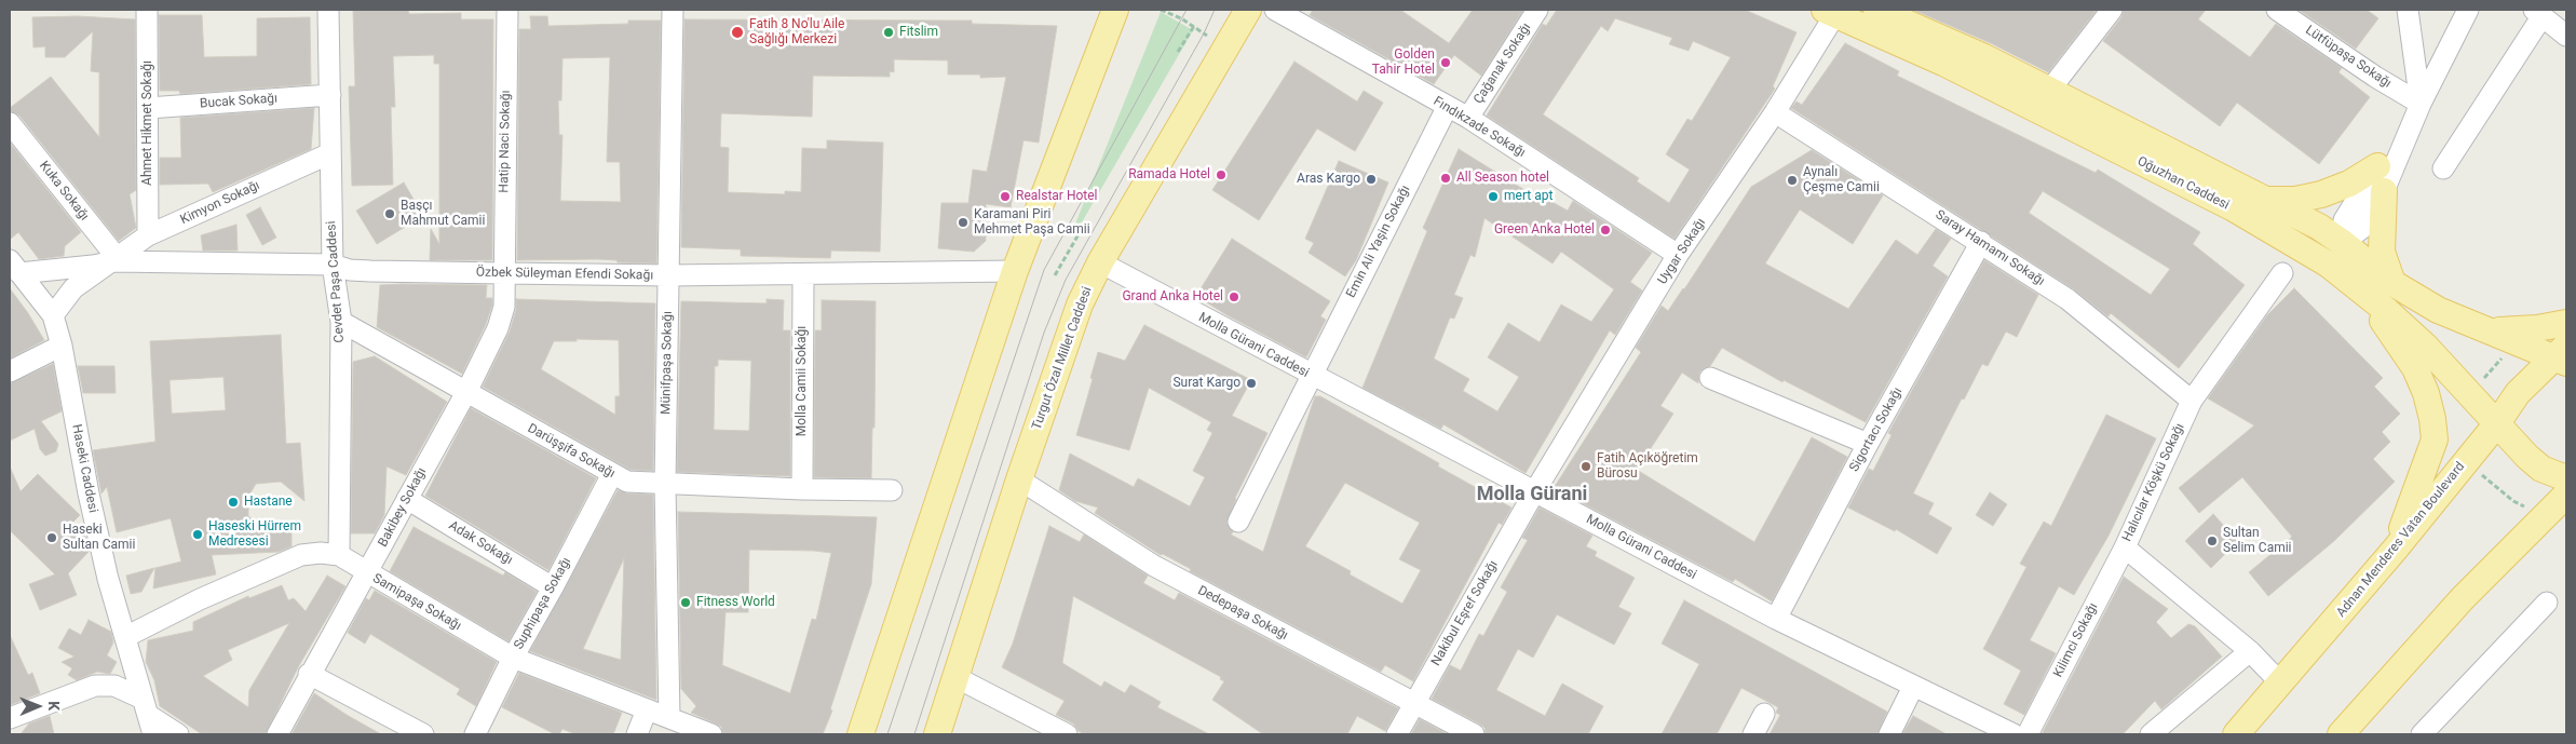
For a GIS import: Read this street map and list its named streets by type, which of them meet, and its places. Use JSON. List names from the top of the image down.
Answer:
{
  "streets": {
    "main road": ["Oğuzhan Caddesi", "Turgut Özal Millet Caddesi", "Adnan Menderes Vatan Boulevard"],
    "street": [
      "Lütfüpaşa Sokağı",
      "Çağanak Sokağı",
      "Bucak Sokağı",
      "Ahmet Hikmet Sokağı",
      "Fındıkzade Sokağı",
      "Hatip Naci Sokağı",
      "Kuka Sokağı",
      "Kimyon Sokağı",
      "Emin Ali Yaşin Sokağı",
      "Saray Hamamı Sokağı",
      "Uygar Sokağı",
      "Özbek Süleyman Efendi Sokağı",
      "Cevdet Paşa Caddesi",
      "Molla Gürani Caddesi",
      "Münifpaşa Sokağı",
      "Molla Camii Sokağı",
      "Sigortacı Sokağı",
      "Darüşşifa Sokağı",
      "Haseki Caddesi",
      "Halıcılar Köşkü Sokağı",
      "Bakibey Sokağı",
      "Adak Sokağı",
      "Samipaşa Sokağı",
      "Suphipaşa Sokağı",
      "Dedepaşa Sokağı",
      "Nakibul Eşref Sokağı",
      "Kilimci Sokağı"
    ]
  },
  "crossings": [
    ["Çağanak Sokağı", "Fındıkzade Sokağı"],
    ["Bucak Sokağı", "Ahmet Hikmet Sokağı"],
    ["Bucak Sokağı", "Cevdet Paşa Caddesi"],
    ["Ahmet Hikmet Sokağı", "Kimyon Sokağı"],
    ["Fındıkzade Sokağı", "Emin Ali Yaşin Sokağı"],
    ["Fındıkzade Sokağı", "Uygar Sokağı"],
    ["Hatip Naci Sokağı", "Özbek Süleyman Efendi Sokağı"],
    ["Hatip Naci Sokağı", "Bakibey Sokağı"],
    ["Oğuzhan Caddesi", "Uygar Sokağı"],
    ["Oğuzhan Caddesi", "Adnan Menderes Vatan Boulevard"],
    ["Kuka Sokağı", "Kimyon Sokağı"],
    ["Kuka Sokağı", "Özbek Süleyman Efendi Sokağı"],
    ["Kimyon Sokağı", "Özbek Süleyman Efendi Sokağı"],
    ["Kimyon Sokağı", "Cevdet Paşa Caddesi"],
    ["Kimyon Sokağı", "Haseki Caddesi"],
    ["Emin Ali Yaşin Sokağı", "Molla Gürani Caddesi"],
    ["Saray Hamamı Sokağı", "Uygar Sokağı"],
    ["Saray Hamamı Sokağı", "Sigortacı Sokağı"],
    ["Saray Hamamı Sokağı", "Halıcılar Köşkü Sokağı"],
    ["Uygar Sokağı", "Molla Gürani Caddesi"],
    ["Uygar Sokağı", "Nakibul Eşref Sokağı"],
    ["Özbek Süleyman Efendi Sokağı", "Cevdet Paşa Caddesi"],
    ["Özbek Süleyman Efendi Sokağı", "Münifpaşa Sokağı"],
    ["Özbek Süleyman Efendi Sokağı", "Molla Camii Sokağı"],
    ["Özbek Süleyman Efendi Sokağı", "Haseki Caddesi"],
    ["Özbek Süleyman Efendi Sokağı", "Bakibey Sokağı"],
    ["Cevdet Paşa Caddesi", "Darüşşifa Sokağı"],
    ["Cevdet Paşa Caddesi", "Samipaşa Sokağı"],
    ["Molla Gürani Caddesi", "Turgut Özal Millet Caddesi"],
    ["Molla Gürani Caddesi", "Sigortacı Sokağı"],
    ["Molla Gürani Caddesi", "Nakibul Eşref Sokağı"],
    ["Turgut Özal Millet Caddesi", "Dedepaşa Sokağı"],
    ["Münifpaşa Sokağı", "Darüşşifa Sokağı"],
    ["Münifpaşa Sokağı", "Samipaşa Sokağı"],
    ["Molla Camii Sokağı", "Darüşşifa Sokağı"],
    ["Darüşşifa Sokağı", "Bakibey Sokağı"],
    ["Darüşşifa Sokağı", "Suphipaşa Sokağı"],
    ["Halıcılar Köşkü Sokağı", "Adnan Menderes Vatan Boulevard"],
    ["Halıcılar Köşkü Sokağı", "Kilimci Sokağı"],
    ["Bakibey Sokağı", "Adak Sokağı"],
    ["Bakibey Sokağı", "Samipaşa Sokağı"],
    ["Adak Sokağı", "Suphipaşa Sokağı"],
    ["Samipaşa Sokağı", "Suphipaşa Sokağı"],
    ["Dedepaşa Sokağı", "Nakibul Eşref Sokağı"]
  ],
  "districts": ["Molla Gürani"],
  "places": [
    "Fatih 8 No'lu Aile Sağlığı Merkezi",
    "Fitslim",
    "Golden Tahir Hotel",
    "Ramada Hotel",
    "All Season hotel",
    "Aras Kargo",
    "Aynalı Çeşme Camii",
    "Realstar Hotel",
    "mert apt",
    "Başçı Mahmut Camii",
    "Karamani Piri Mehmet Paşa Camii",
    "Green Anka Hotel",
    "Grand Anka Hotel",
    "Surat Kargo",
    "Fatih Açıköğretim Bürosu",
    "Hastane",
    "Haseski Hürrem Medresesi",
    "Haseki Sultan Camii",
    "Sultan Selim Camii",
    "Fitness World"
  ],
  "north": "right"
}
